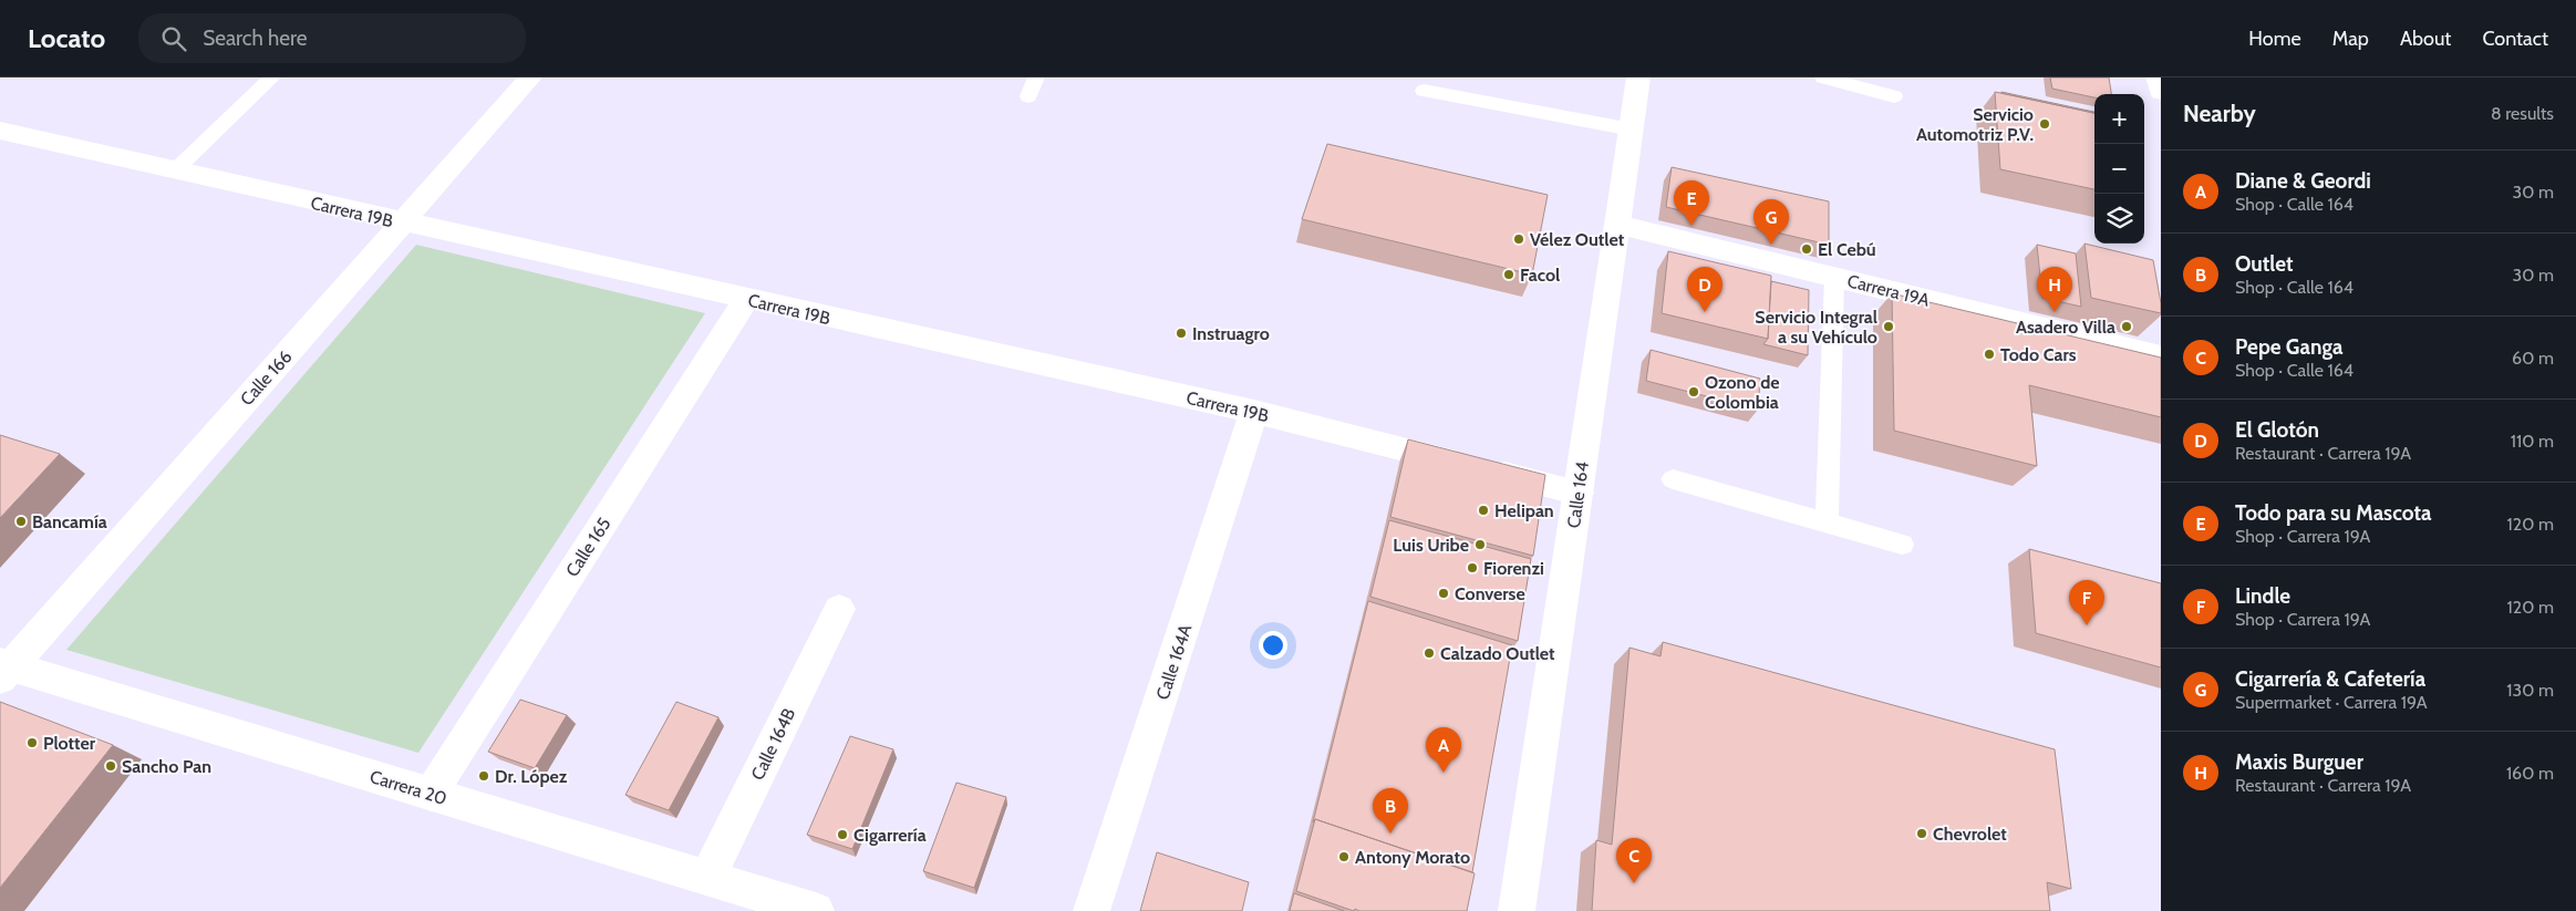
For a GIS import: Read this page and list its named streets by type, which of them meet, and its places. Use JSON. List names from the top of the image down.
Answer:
{
  "streets": {
    "street": [
      "Carrera 19B",
      "Carrera 19A",
      "Calle 166",
      "Calle 164",
      "Calle 165",
      "Calle 164A",
      "Calle 164B",
      "Carrera 20"
    ]
  },
  "crossings": [
    ["Carrera 19B", "Calle 166"],
    ["Carrera 19B", "Calle 164"],
    ["Carrera 19B", "Calle 165"],
    ["Carrera 19B", "Calle 164A"],
    ["Carrera 19A", "Calle 164"],
    ["Calle 166", "Carrera 20"],
    ["Calle 165", "Carrera 20"],
    ["Calle 164B", "Carrera 20"]
  ],
  "places": [
    "Servicio Automotriz P.V.",
    "Vélez Outlet",
    "El Cebú",
    "Facol",
    "Servicio Integral a su Vehículo",
    "Asadero Villa",
    "Instruagro",
    "Todo Cars",
    "Ozono de Colombia",
    "Helipan",
    "Bancamía",
    "Luis Uribe",
    "Fiorenzi",
    "Converse",
    "Calzado Outlet",
    "Plotter",
    "Sancho Pan",
    "Dr. López",
    "Chevrolet",
    "Cigarrería",
    "Antony Morato"
  ],
  "page": {
    "header": "Locato",
    "search": "Search here",
    "nav": [
      "Home",
      "Map",
      "About",
      "Contact"
    ],
    "heading": ["Nearby", "8 results"],
    "map_buttons": ["+", "−"],
    "list": [
      {
        "mark": "A",
        "name": "Diane & Geordi",
        "note": "Shop · Calle 164",
        "value": "30 m"
      },
      {
        "mark": "B",
        "name": "Outlet",
        "note": "Shop · Calle 164",
        "value": "30 m"
      },
      {
        "mark": "C",
        "name": "Pepe Ganga",
        "note": "Shop · Calle 164",
        "value": "60 m"
      },
      {
        "mark": "D",
        "name": "El Glotón",
        "note": "Restaurant · Carrera 19A",
        "value": "110 m"
      },
      {
        "mark": "E",
        "name": "Todo para su Mascota",
        "note": "Shop · Carrera 19A",
        "value": "120 m"
      },
      {
        "mark": "F",
        "name": "Lindle",
        "note": "Shop · Carrera 19A",
        "value": "120 m"
      },
      {
        "mark": "G",
        "name": "Cigarrería & Cafetería",
        "note": "Supermarket · Carrera 19A",
        "value": "130 m"
      },
      {
        "mark": "H",
        "name": "Maxis Burguer",
        "note": "Restaurant · Carrera 19A",
        "value": "160 m"
      }
    ],
    "pins": [
      "E",
      "G",
      "D",
      "H",
      "F",
      "A",
      "B",
      "C"
    ]
  }
}
